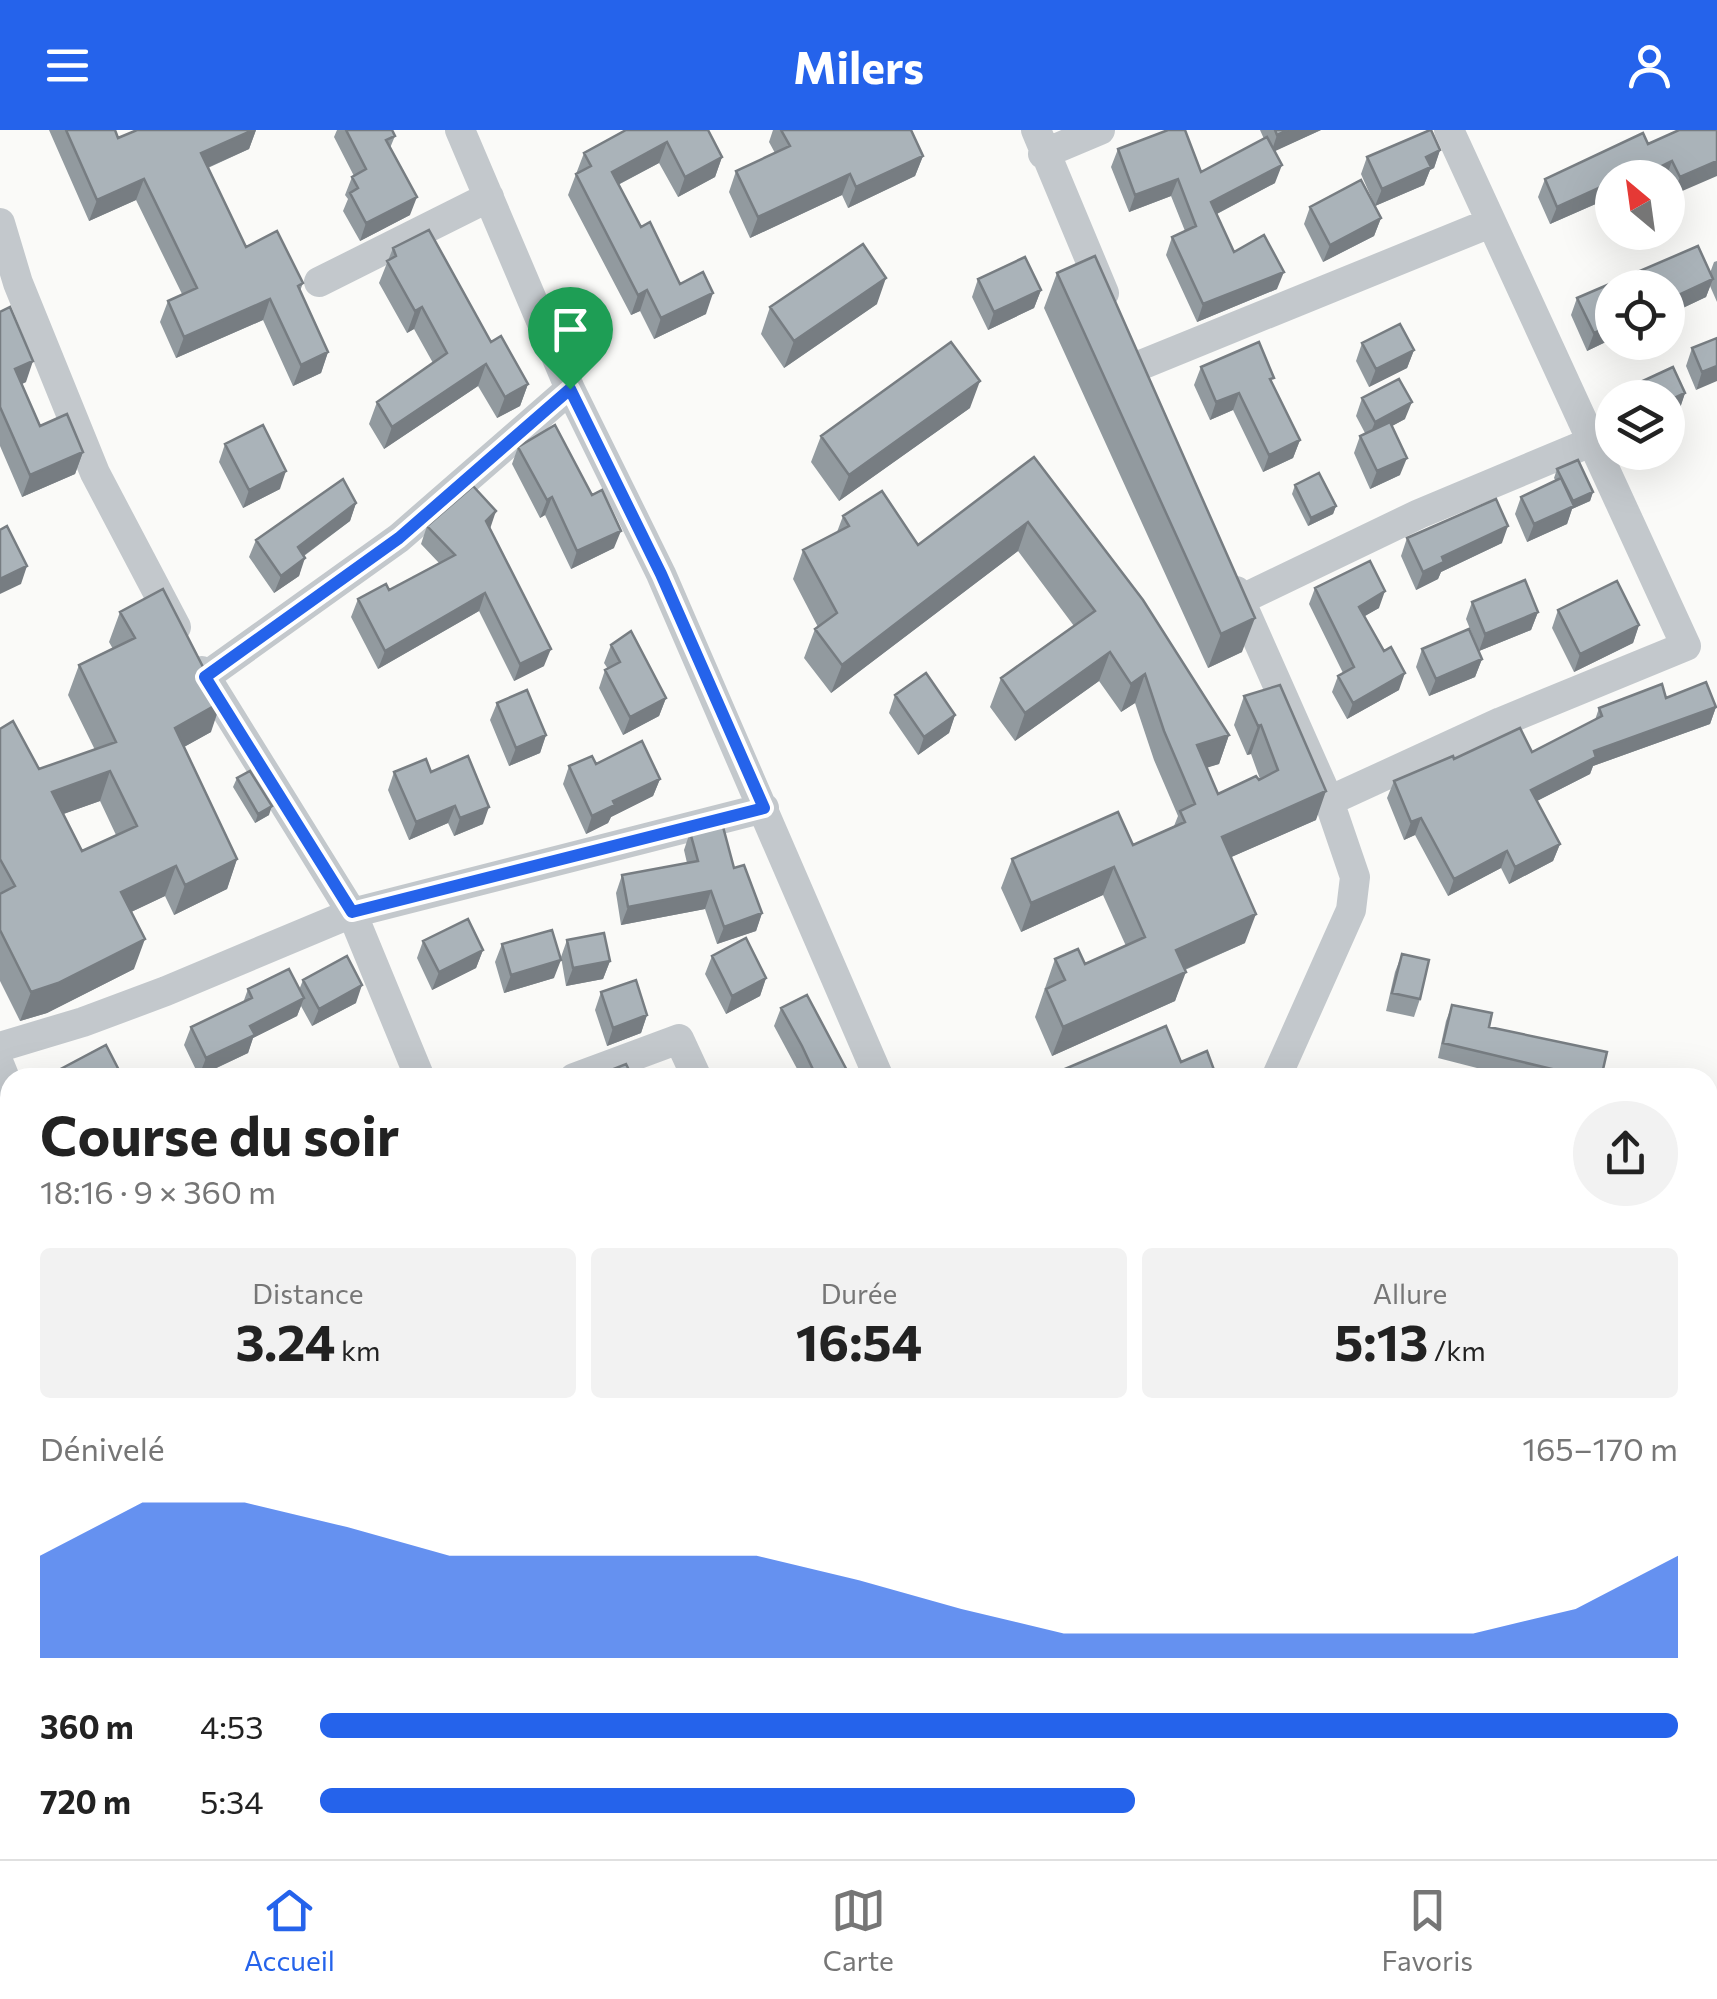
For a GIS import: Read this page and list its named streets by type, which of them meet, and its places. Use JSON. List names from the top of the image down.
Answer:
{
  "north": "top left",
  "page": {
    "header": "Milers",
    "heading": ["Course du soir", "18:16 · 9 × 360 m"],
    "stats": [
      ["Distance", "3.24 km"],
      ["Durée", "16:54"],
      ["Allure", "5:13 /km"]
    ],
    "chart": ["Dénivelé", "165–170 m"],
    "list": [
      {
        "name": "360 m",
        "note": "4:53"
      },
      {
        "name": "720 m",
        "note": "5:34"
      }
    ],
    "tabs": ["Accueil", "Carte", "Favoris"]
  }
}
